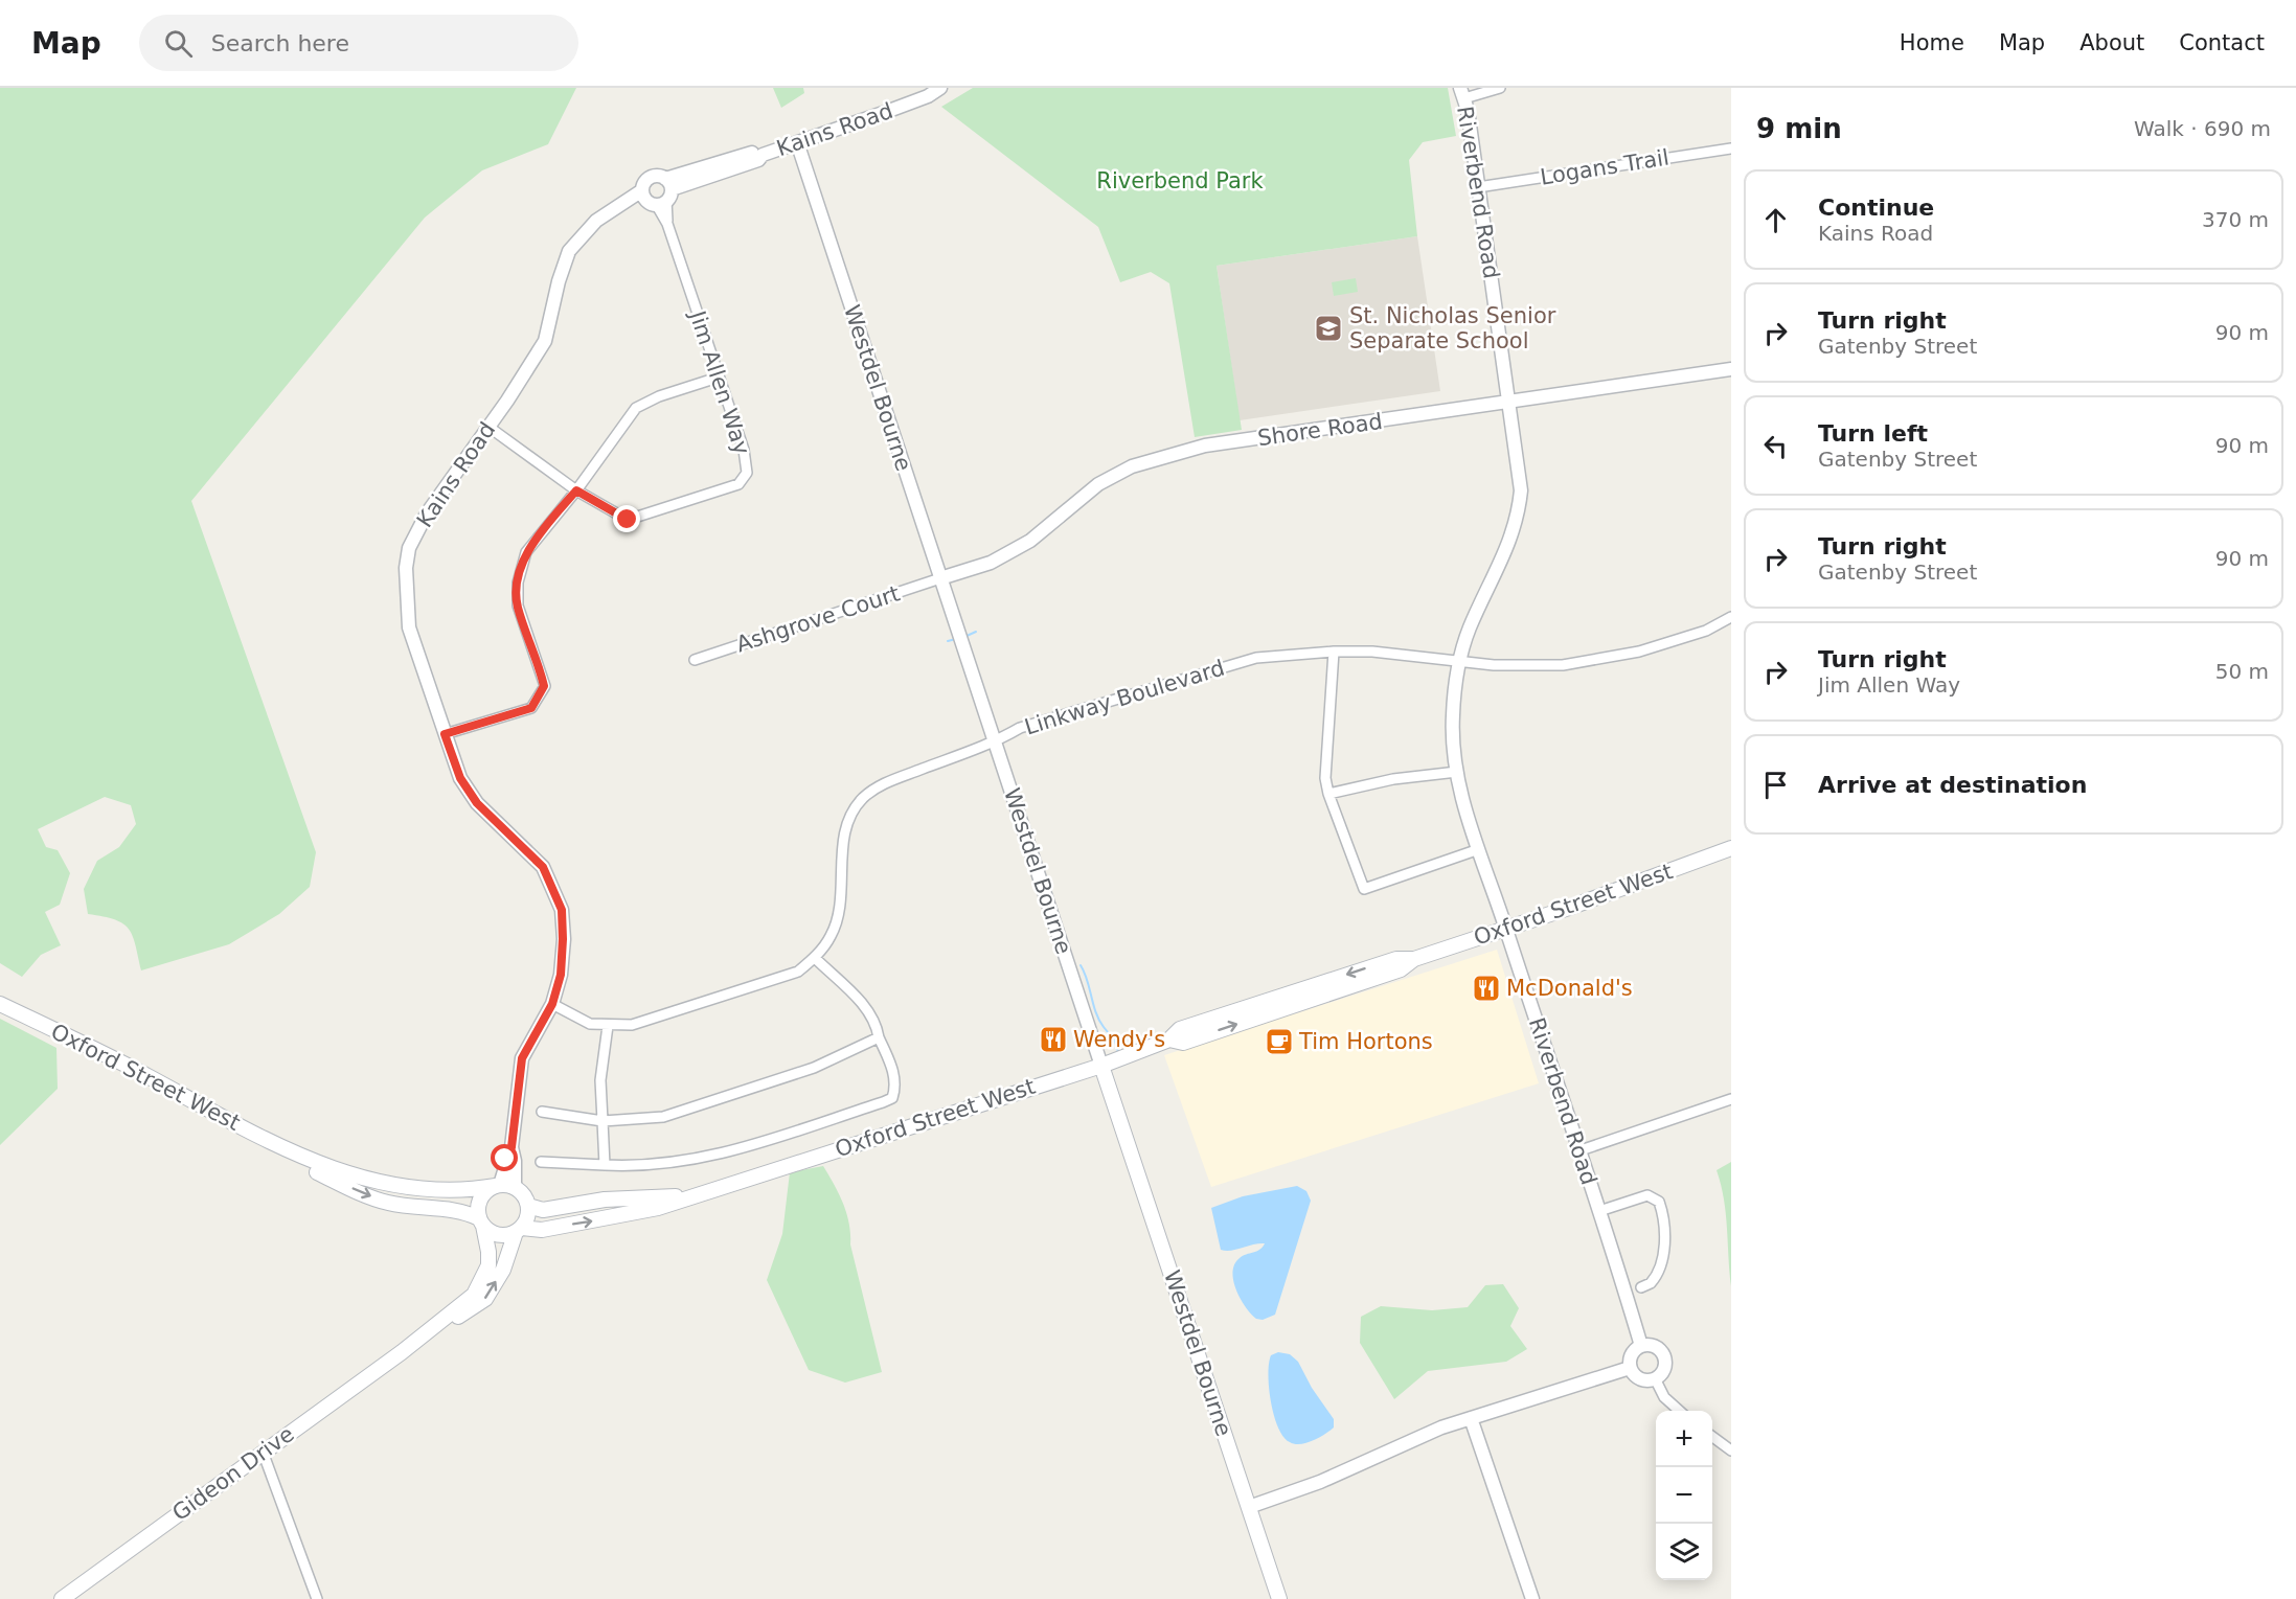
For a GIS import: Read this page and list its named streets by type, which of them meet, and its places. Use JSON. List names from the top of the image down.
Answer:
{
  "streets": {
    "main road": ["Westdel Bourne", "Oxford Street West", "Gideon Drive"],
    "street": [
      "Kains Road",
      "Logans Trail",
      "Riverbend Road",
      "Jim Allen Way",
      "Shore Road",
      "Ashgrove Court",
      "Linkway Boulevard"
    ]
  },
  "crossings": [
    ["Kains Road", "Jim Allen Way"],
    ["Kains Road", "Westdel Bourne"],
    ["Kains Road", "Linkway Boulevard"],
    ["Kains Road", "Oxford Street West"],
    ["Kains Road", "Gideon Drive"],
    ["Logans Trail", "Riverbend Road"],
    ["Riverbend Road", "Shore Road"],
    ["Riverbend Road", "Linkway Boulevard"],
    ["Riverbend Road", "Oxford Street West"],
    ["Westdel Bourne", "Shore Road"],
    ["Westdel Bourne", "Ashgrove Court"],
    ["Westdel Bourne", "Linkway Boulevard"],
    ["Westdel Bourne", "Oxford Street West"],
    ["Shore Road", "Ashgrove Court"],
    ["Oxford Street West", "Gideon Drive"]
  ],
  "parks": ["Riverbend Park"],
  "places": {
    "school or university": ["St. Nicholas Senior Separate School"],
    "restaurant": ["McDonald's", "Wendy's"],
    "cafe": ["Tim Hortons"]
  },
  "page": {
    "header": "Map",
    "search": "Search here",
    "nav": [
      "Home",
      "Map",
      "About",
      "Contact"
    ],
    "heading": ["9 min", "Walk · 690 m"],
    "list": [
      ["Continue", "Kains Road", "370 m"],
      ["Turn right", "Gatenby Street", "90 m"],
      ["Turn left", "Gatenby Street", "90 m"],
      ["Turn right", "Gatenby Street", "90 m"],
      ["Turn right", "Jim Allen Way", "50 m"],
      "Arrive at destination"
    ],
    "map_buttons": ["+", "−"]
  }
}
